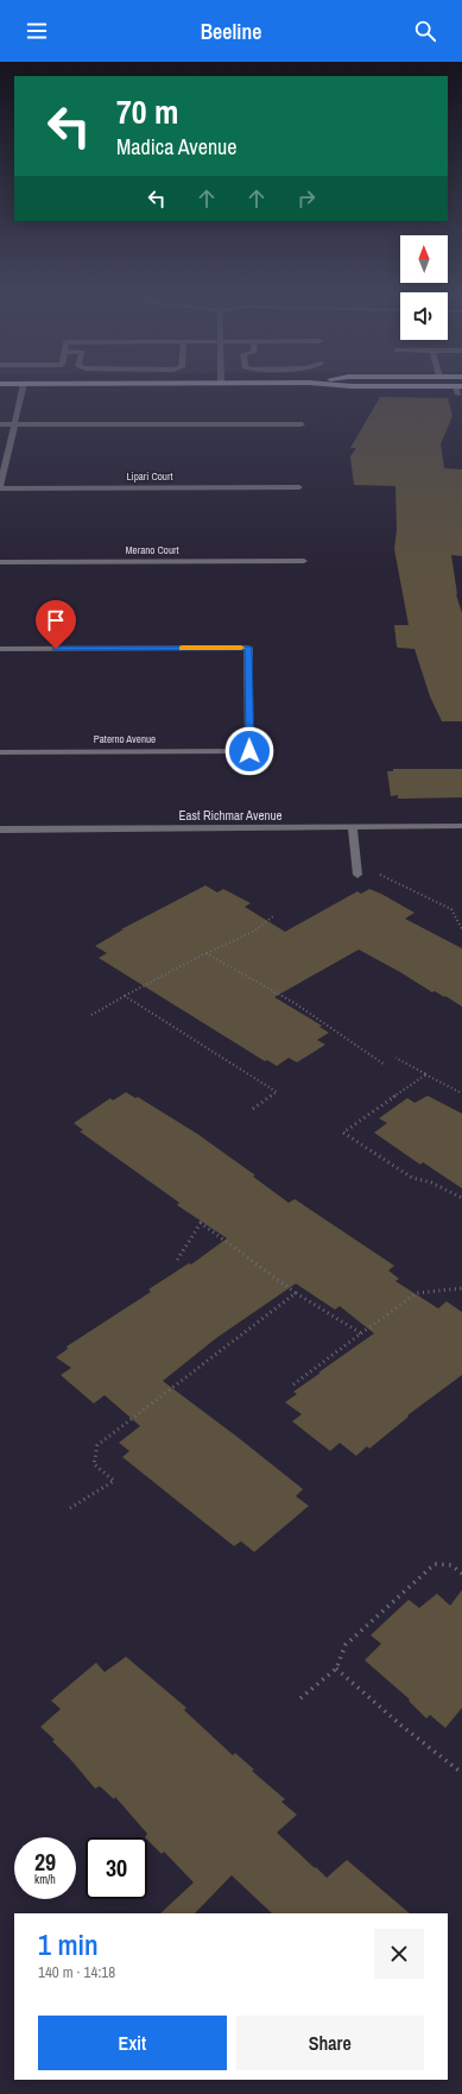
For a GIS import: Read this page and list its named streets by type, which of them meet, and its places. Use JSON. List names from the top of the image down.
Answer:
{
  "streets": {
    "street": [
      "Lipari Court",
      "Merano Court",
      "Paterno Avenue",
      "East Richmar Avenue"
    ]
  },
  "north": "top",
  "page": {
    "header": "Beeline",
    "turn": ["70 m", "Madica Avenue"],
    "speed": "29 km/h",
    "limit": "30",
    "heading": ["1 min", "140 m · 14:18"],
    "buttons": ["Exit", "Share"]
  }
}
